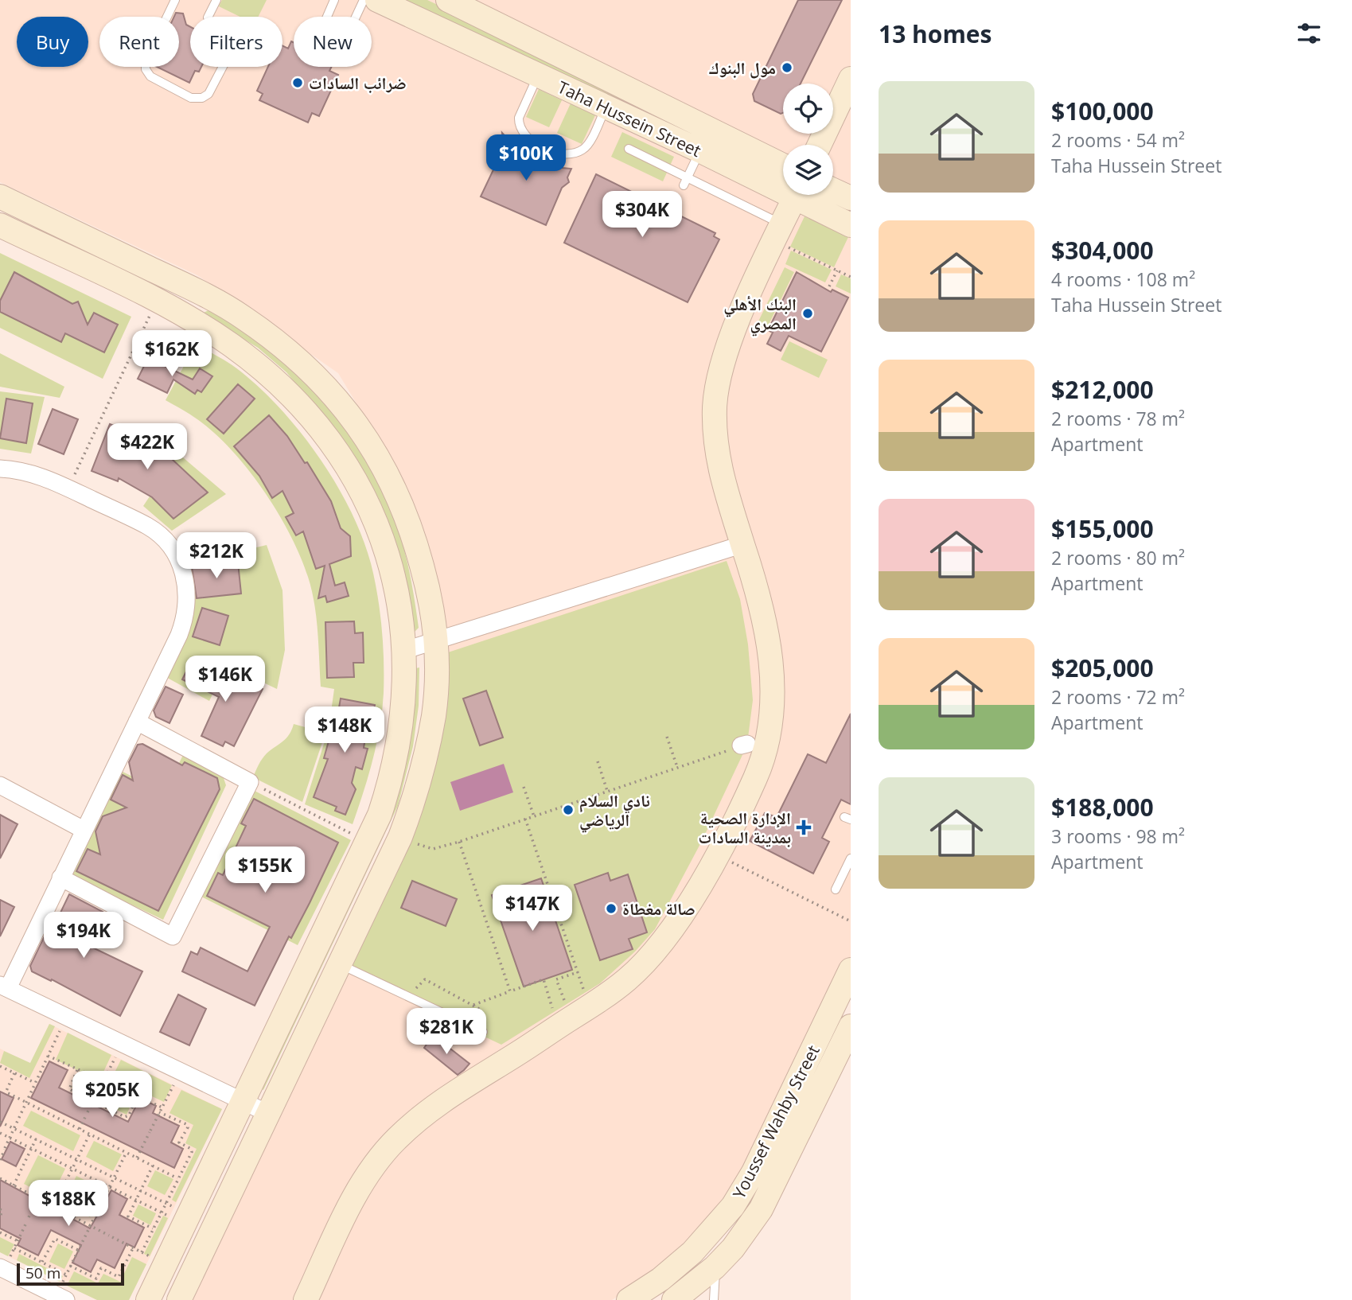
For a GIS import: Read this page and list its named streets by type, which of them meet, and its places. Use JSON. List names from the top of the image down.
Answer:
{
  "streets": {
    "street": ["Taha Hussein Street", "Youssef Wahby Street"]
  },
  "places": {
    "other": [
      "مول البنوك",
      "ضرائب السادات",
      "البنك الأهلي المصري",
      "نادي السلام الرياضي",
      "صالة مغطاة"
    ],
    "health": ["الإدارة الصحية بمدينة السادات"]
  },
  "scale_bar": "50 m",
  "page": {
    "heading": "13 homes",
    "chip": [
      "Buy",
      "Rent",
      "Filters",
      "New"
    ],
    "list": [
      {
        "name": "$100,000",
        "note": "2 rooms · 54 m² · Taha Hussein Street"
      },
      {
        "name": "$304,000",
        "note": "4 rooms · 108 m² · Taha Hussein Street"
      },
      {
        "name": "$212,000",
        "note": "2 rooms · 78 m² · Apartment"
      },
      {
        "name": "$155,000",
        "note": "2 rooms · 80 m² · Apartment"
      },
      {
        "name": "$205,000",
        "note": "2 rooms · 72 m² · Apartment"
      },
      {
        "name": "$188,000",
        "note": "3 rooms · 98 m² · Apartment"
      }
    ],
    "price": [
      "$100K",
      "$304K",
      "$162K",
      "$422K",
      "$212K",
      "$146K",
      "$148K",
      "$155K",
      "$147K",
      "$194K",
      "$281K",
      "$205K",
      "$188K"
    ],
    "scale": "50 m"
  }
}
